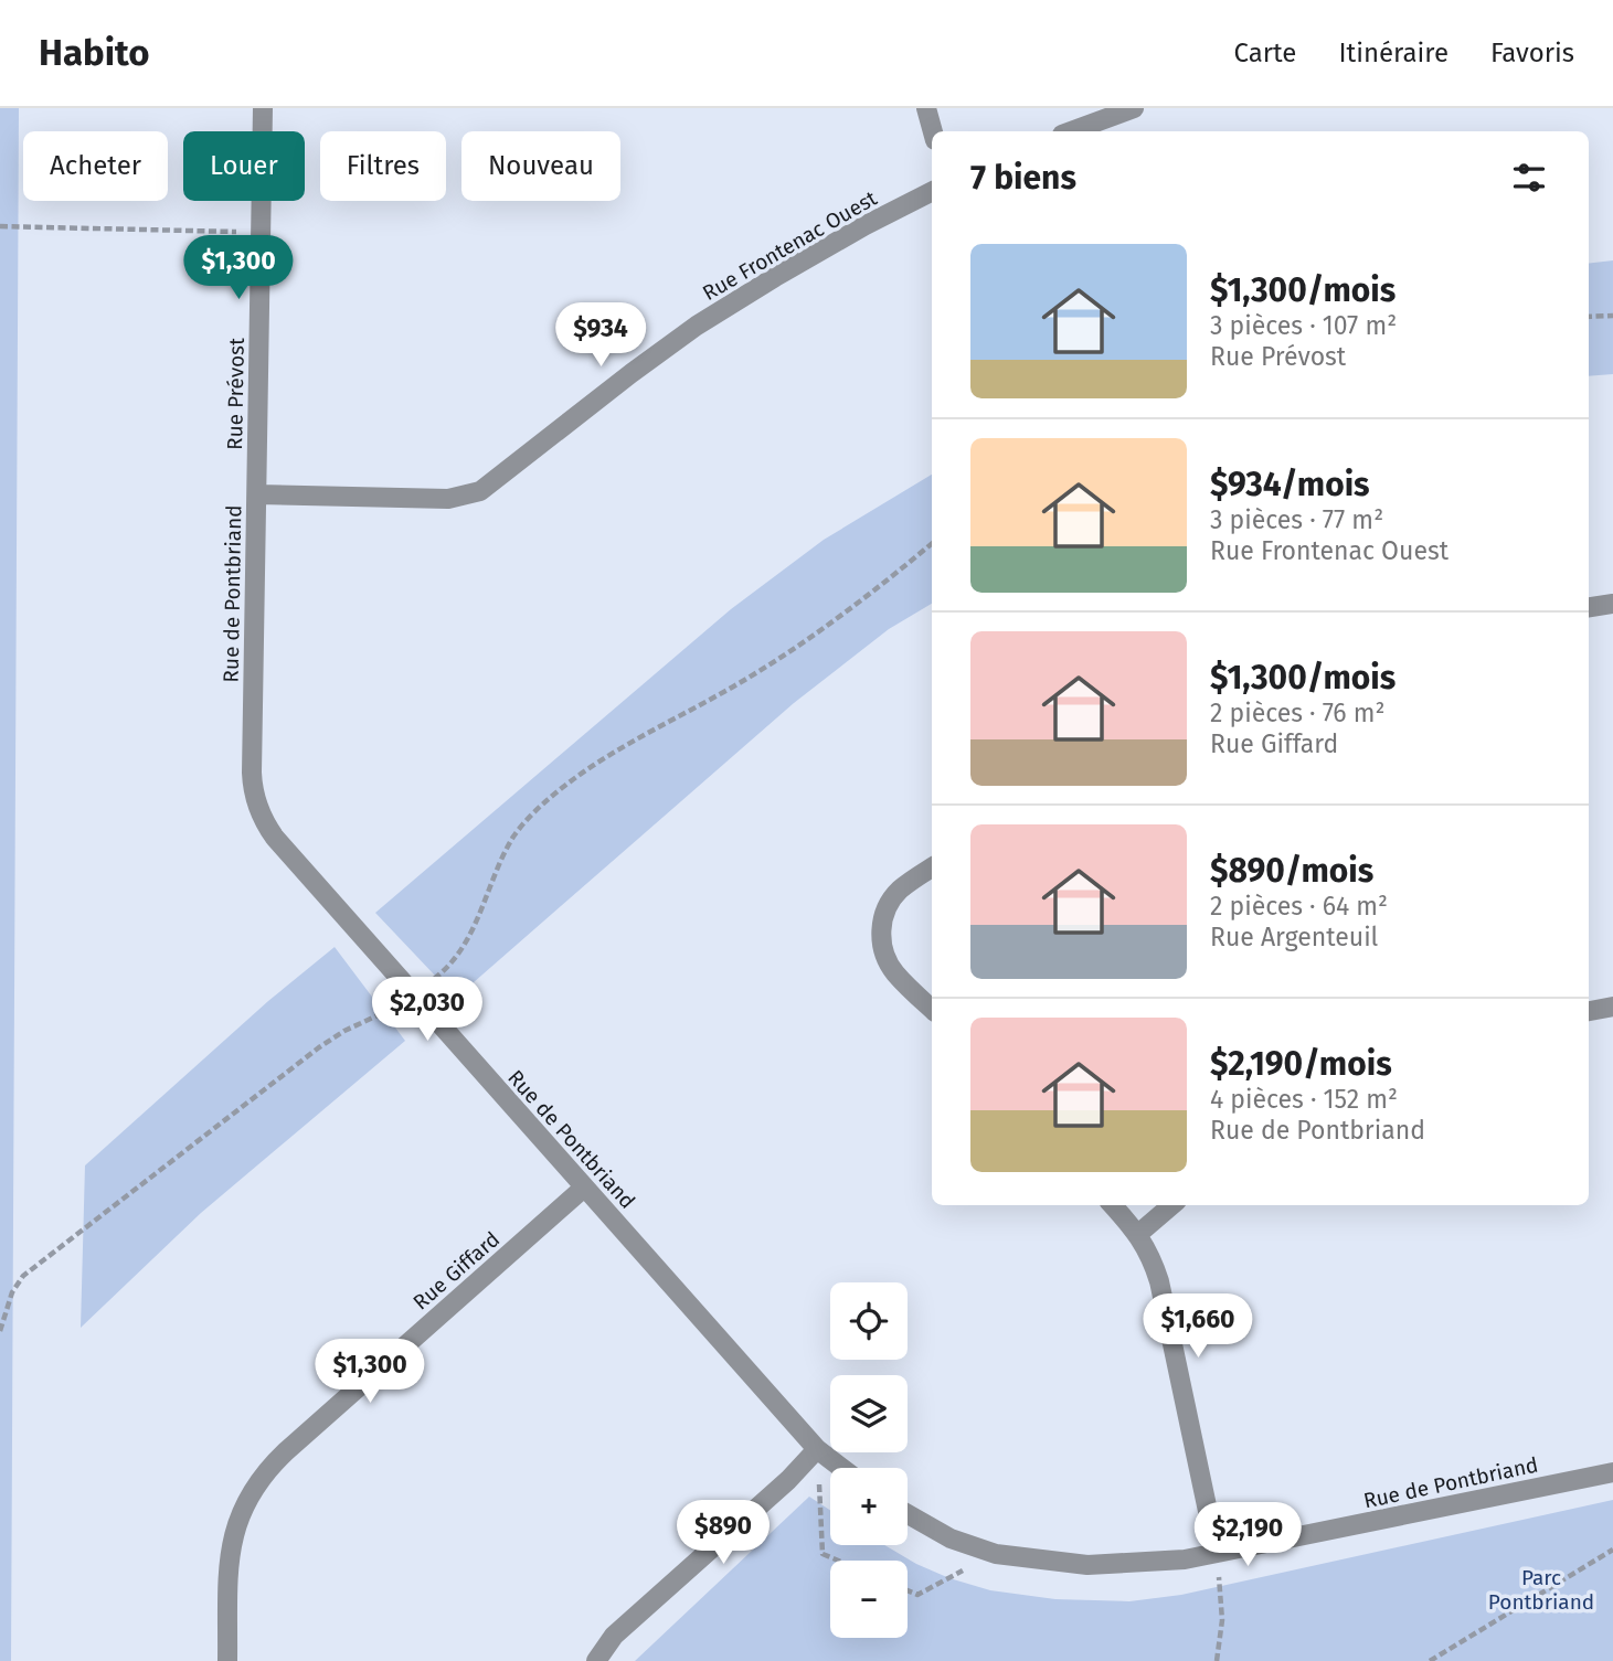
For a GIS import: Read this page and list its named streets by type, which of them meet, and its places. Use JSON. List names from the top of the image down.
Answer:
{
  "streets": {
    "street": [
      "Rue Frontenac Ouest",
      "Rue Prévost",
      "Rue de Pontbriand",
      "Rue Giffard"
    ]
  },
  "crossings": [
    ["Rue Frontenac Ouest", "Rue Prévost"],
    ["Rue Frontenac Ouest", "Rue de Pontbriand"],
    ["Rue Prévost", "Rue de Pontbriand"],
    ["Rue de Pontbriand", "Rue Giffard"]
  ],
  "parks": ["Parc Pontbriand"],
  "page": {
    "header": "Habito",
    "nav": ["Carte", "Itinéraire", "Favoris"],
    "chip": [
      "Acheter",
      "Louer",
      "Filtres",
      "Nouveau"
    ],
    "heading": "7 biens",
    "list": [
      {
        "name": "$1,300/mois",
        "note": "3 pièces · 107 m² · Rue Prévost"
      },
      {
        "name": "$934/mois",
        "note": "3 pièces · 77 m² · Rue Frontenac Ouest"
      },
      {
        "name": "$1,300/mois",
        "note": "2 pièces · 76 m² · Rue Giffard"
      },
      {
        "name": "$890/mois",
        "note": "2 pièces · 64 m² · Rue Argenteuil"
      },
      {
        "name": "$2,190/mois",
        "note": "4 pièces · 152 m² · Rue de Pontbriand"
      }
    ],
    "price": [
      "$1,300",
      "$934",
      "$2,030",
      "$1,660",
      "$1,300",
      "$890",
      "$2,190"
    ],
    "map_buttons": ["+", "−"]
  }
}
